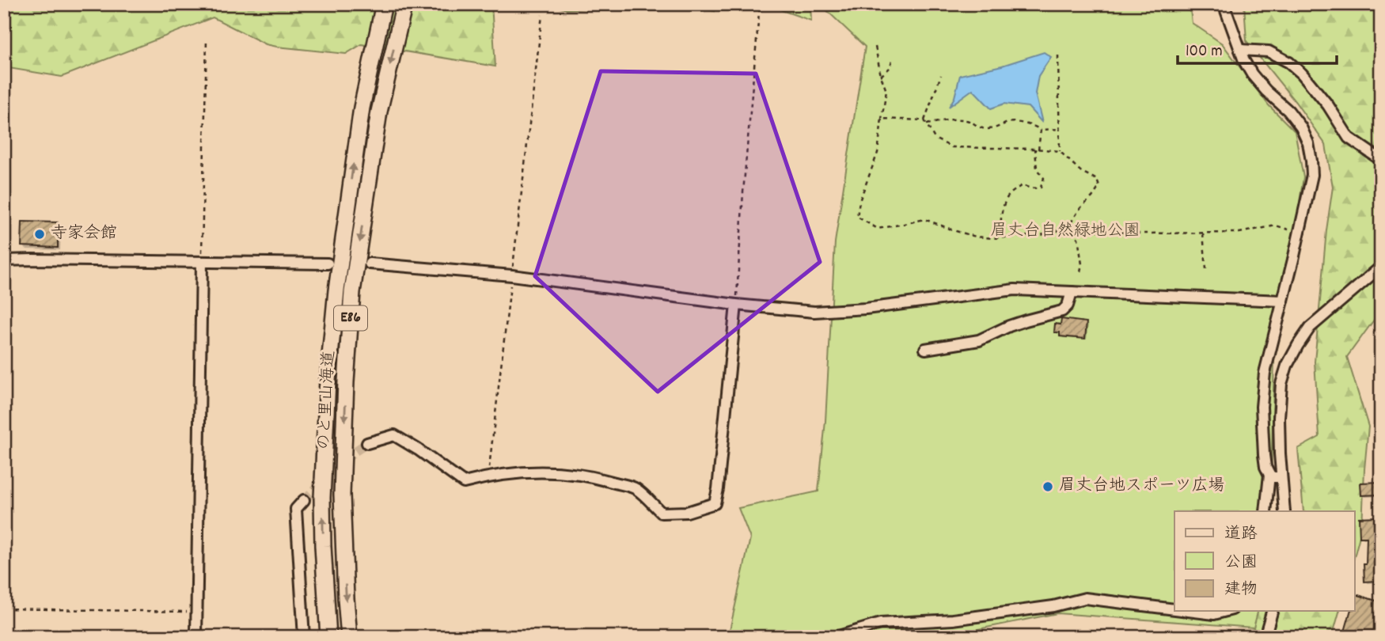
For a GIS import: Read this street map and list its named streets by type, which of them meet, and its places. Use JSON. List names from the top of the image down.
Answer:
{
  "streets": {
    "highway": ["E86", "のと里山海道"]
  },
  "parks": ["眉丈台自然緑地公園"],
  "places": ["寺家会館", "眉丈台地スポーツ広場"],
  "legend": ["道路", "公園", "建物"],
  "scale_bar": "100 m"
}
